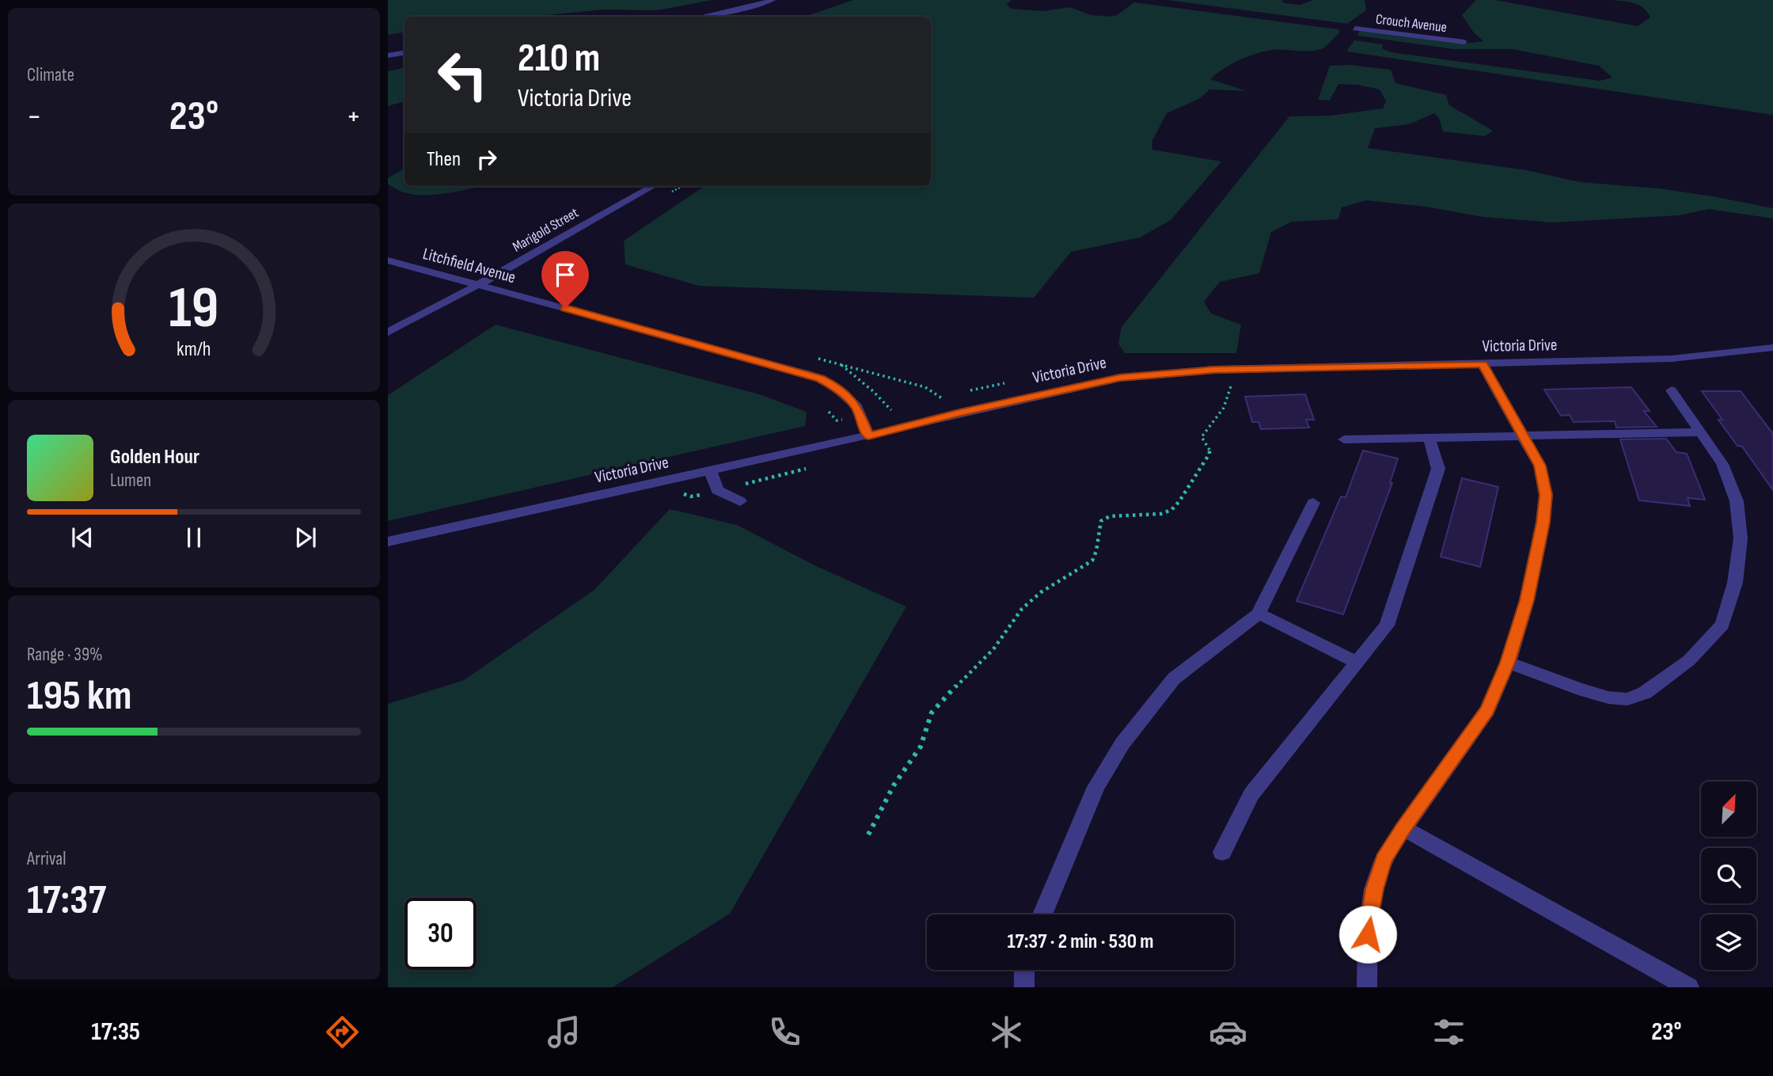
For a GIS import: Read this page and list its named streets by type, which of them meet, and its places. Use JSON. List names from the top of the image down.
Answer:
{
  "streets": {
    "street": [
      "Crouch Avenue",
      "Marigold Street",
      "Litchfield Avenue",
      "Victoria Drive"
    ]
  },
  "crossings": [
    ["Marigold Street", "Litchfield Avenue"],
    ["Litchfield Avenue", "Victoria Drive"]
  ],
  "north": "top right",
  "page": {
    "tile": [
      "Climate",
      ["Range · 39%", "195 km"],
      ["Arrival", "17:37"]
    ],
    "turn": ["210 m", "Victoria Drive"],
    "heat": ["−", "23°", "+"],
    "then": "Then",
    "song": ["Golden Hour", "Lumen"],
    "limit": "30",
    "trip": "17:37 · 2 min · 530 m",
    "tabs": ["17:35", "23°"],
    "gauge": ["19", "km/h"]
  }
}
